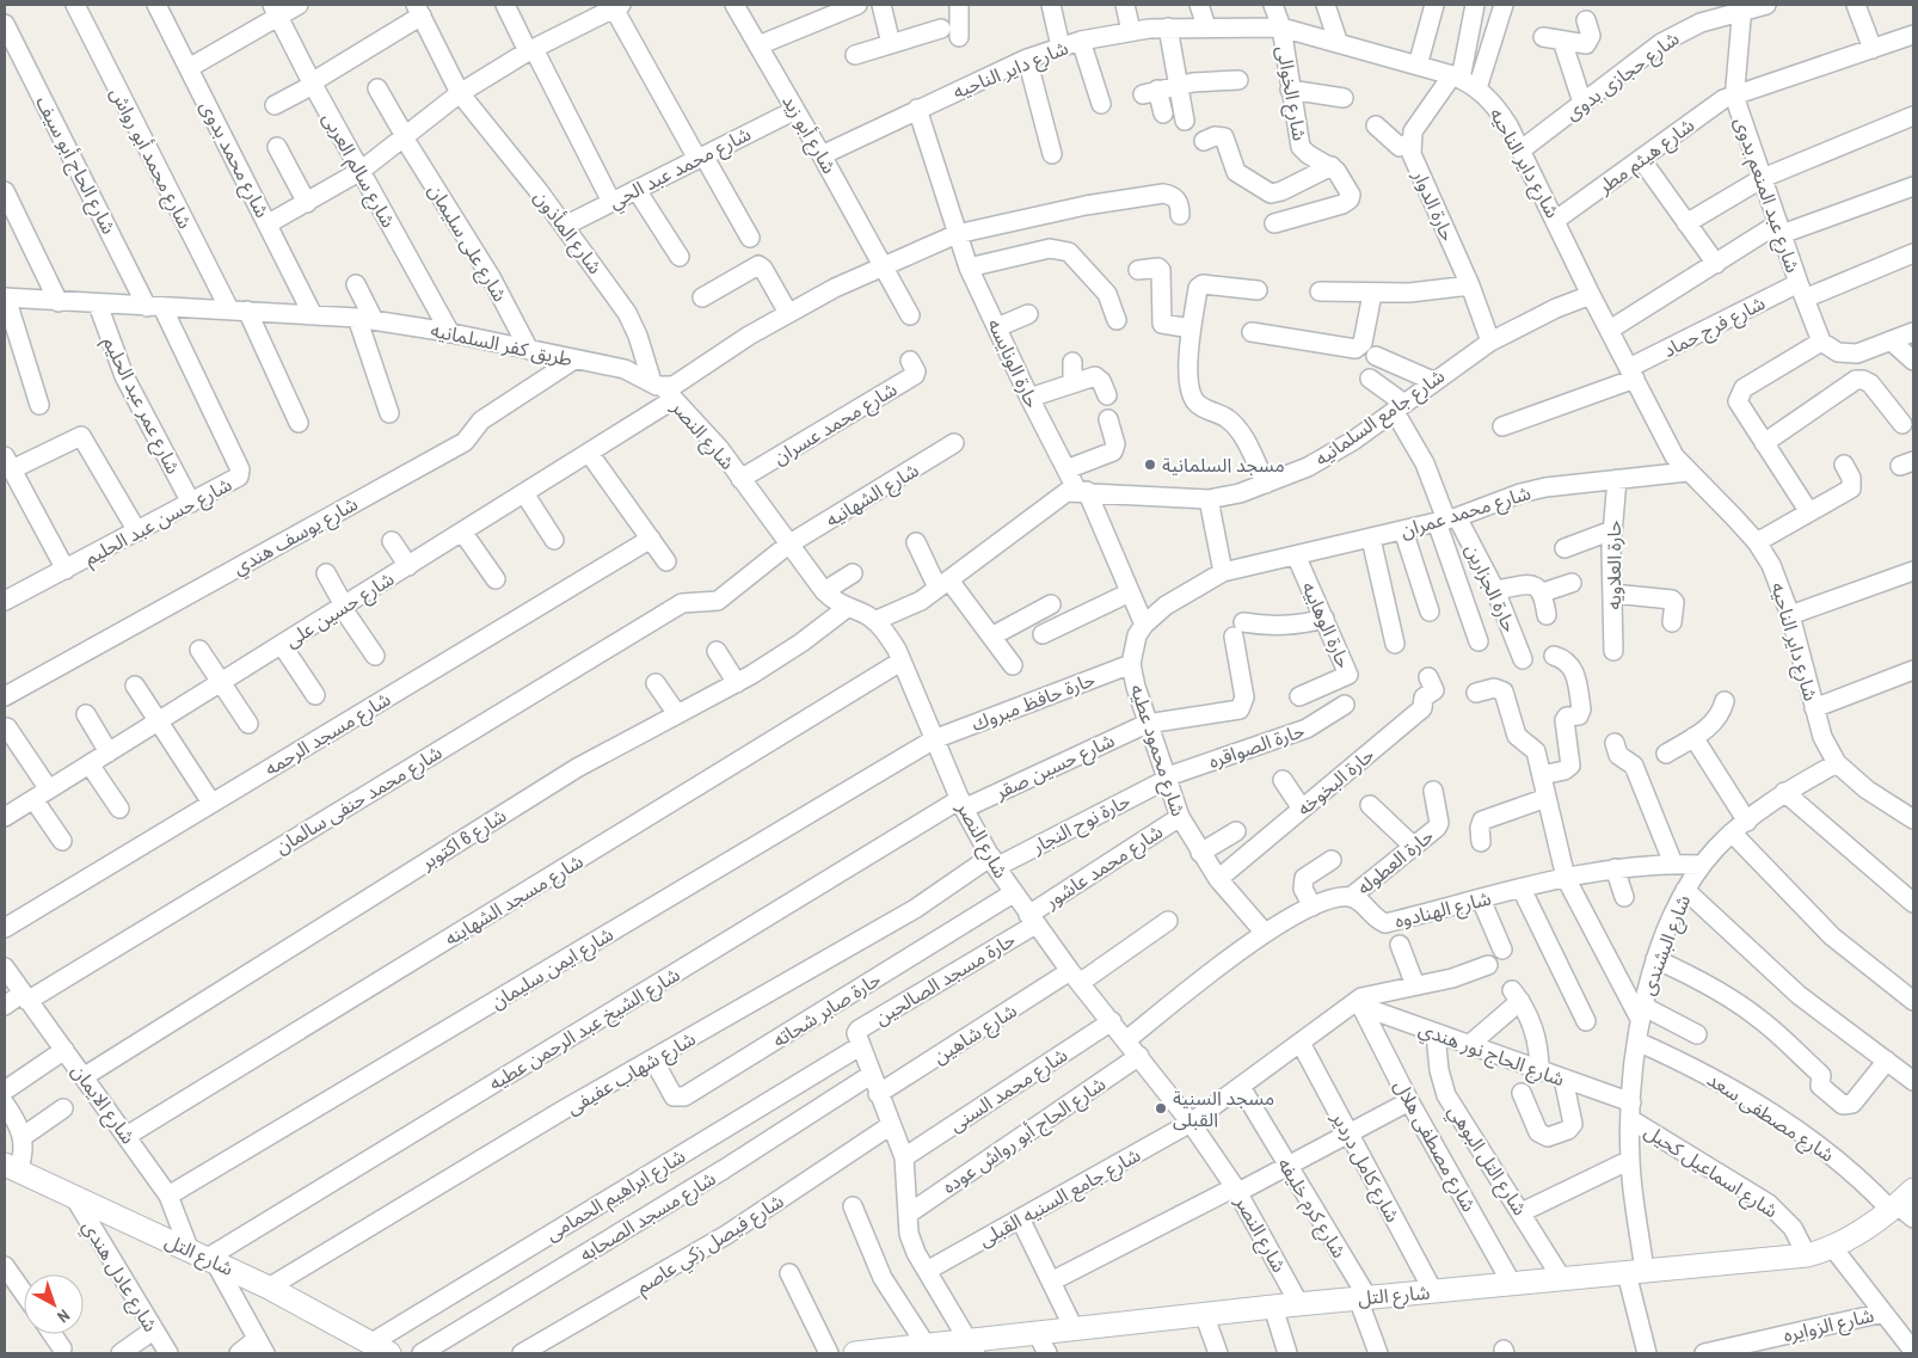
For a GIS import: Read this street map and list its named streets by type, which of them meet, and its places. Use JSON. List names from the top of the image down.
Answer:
{
  "streets": {
    "street": [
      "شارع داير الناحيه",
      "شارع حجازى بدوى",
      "شارع الخوالى",
      "شارع أبو زيد",
      "شارع هيثم مطر",
      "شارع محمد أبو رواش",
      "شارع محمد بدوى",
      "شارع الحاج أبو سيف",
      "شارع محمد عبد الحي",
      "شارع سالم العربى",
      "شارع عبد المنعم بدوى",
      "حارة الدوار",
      "شارع المأذون",
      "شارع على سليمان",
      "شارع فرج حماد",
      "طريق كفر السلمانيه",
      "حارة الونايسه",
      "شارع عمر عبد الحليم",
      "شارع جامع السلمانيه",
      "شارع محمد عسران",
      "شارع النصر",
      "شارع الشهانيه",
      "شارع محمد عمران",
      "شارع حسن عبد الحليم",
      "شارع يوسف هندي",
      "حارة العلاويه",
      "حارة الجزارين",
      "شارع حسين على",
      "حارة الوهابيه",
      "حارة حافظ مبروك",
      "شارع مسجد الرحمه",
      "حارة الصواقره",
      "شارع محمود عطيه",
      "شارع حسين صقر",
      "حارة البخوخه",
      "شارع محمد حنفى سالمان",
      "حارة نوح النجار",
      "شارع 6 اكتوبر",
      "حارة العطوله",
      "شارع محمد عاشور",
      "شارع مسجد الشهاينه",
      "شارع الهنادوه",
      "شارع البشندى",
      "شارع ايمن سليمان",
      "حارة مسجد الصالحين",
      "حارة صابر شحاته",
      "شارع الشيخ عبد الرحمن عطيه",
      "شارع شاهين",
      "شارع الحاج نور هندي",
      "شارع شهاب عفيفى",
      "شارع محمد السنى",
      "شارع الايمان",
      "شارع مصطفى سعد",
      "شارع الحاج أبو رواش عوده",
      "شارع مصطفى هلال",
      "شارع التل البوهي",
      "شارع كامل دردير",
      "شارع اسماعيل كحيل",
      "شارع ابراهيم الحمامى",
      "شارع جامع السنيه القبلى",
      "شارع كرم خليفه",
      "شارع مسجد الصحابه",
      "شارع فيصل زكي عاصم",
      "شارع التل",
      "شارع عادل هندي",
      "شارع الزوايره"
    ]
  },
  "crossings": [
    ["شارع داير الناحيه", "شارع حجازى بدوى"],
    ["شارع داير الناحيه", "شارع الخوالى"],
    ["شارع داير الناحيه", "شارع أبو زيد"],
    ["شارع داير الناحيه", "شارع هيثم مطر"],
    ["شارع داير الناحيه", "شارع فرج حماد"],
    ["شارع داير الناحيه", "حارة الونايسه"],
    ["شارع داير الناحيه", "شارع جامع السلمانيه"],
    ["شارع داير الناحيه", "شارع محمد عمران"],
    ["شارع داير الناحيه", "شارع البشندى"],
    ["شارع حجازى بدوى", "شارع عبد المنعم بدوى"],
    ["شارع أبو زيد", "شارع محمد عبد الحي"],
    ["شارع هيثم مطر", "شارع عبد المنعم بدوى"],
    ["شارع محمد أبو رواش", "طريق كفر السلمانيه"],
    ["شارع محمد بدوى", "طريق كفر السلمانيه"],
    ["شارع الحاج أبو سيف", "طريق كفر السلمانيه"],
    ["شارع الحاج أبو سيف", "شارع حسن عبد الحليم"],
    ["شارع محمد عبد الحي", "شارع المأذون"],
    ["شارع سالم العربى", "طريق كفر السلمانيه"],
    ["شارع عبد المنعم بدوى", "شارع فرج حماد"],
    ["حارة الدوار", "شارع جامع السلمانيه"],
    ["شارع المأذون", "طريق كفر السلمانيه"],
    ["شارع المأذون", "شارع النصر"],
    ["شارع المأذون", "شارع حسين على"],
    ["شارع على سليمان", "طريق كفر السلمانيه"],
    ["طريق كفر السلمانيه", "شارع عمر عبد الحليم"],
    ["طريق كفر السلمانيه", "شارع النصر"],
    ["طريق كفر السلمانيه", "شارع حسن عبد الحليم"],
    ["طريق كفر السلمانيه", "شارع يوسف هندي"],
    ["طريق كفر السلمانيه", "شارع حسين على"],
    ["حارة الونايسه", "شارع جامع السلمانيه"],
    ["حارة الونايسه", "شارع محمود عطيه"],
    ["شارع عمر عبد الحليم", "شارع حسن عبد الحليم"],
    ["شارع جامع السلمانيه", "شارع النصر"],
    ["شارع محمد عسران", "شارع النصر"],
    ["شارع النصر", "شارع الشهانيه"],
    ["شارع النصر", "شارع حسين على"],
    ["شارع النصر", "حارة حافظ مبروك"],
    ["شارع النصر", "شارع حسين صقر"],
    ["شارع النصر", "حارة نوح النجار"],
    ["شارع النصر", "شارع 6 اكتوبر"],
    ["شارع النصر", "شارع محمد عاشور"],
    ["شارع النصر", "شارع مسجد الشهاينه"],
    ["شارع النصر", "شارع ايمن سليمان"],
    ["شارع النصر", "حارة مسجد الصالحين"],
    ["شارع النصر", "حارة صابر شحاته"],
    ["شارع النصر", "شارع الشيخ عبد الرحمن عطيه"],
    ["شارع النصر", "شارع شاهين"],
    ["شارع النصر", "شارع شهاب عفيفى"],
    ["شارع النصر", "شارع محمد السنى"],
    ["شارع النصر", "شارع الحاج أبو رواش عوده"],
    ["شارع النصر", "شارع جامع السنيه القبلى"],
    ["شارع النصر", "شارع التل"],
    ["شارع الشهانيه", "شارع محمد حنفى سالمان"],
    ["شارع محمد عمران", "حارة العلاويه"],
    ["شارع محمد عمران", "حارة الجزارين"],
    ["شارع محمد عمران", "حارة الوهابيه"],
    ["شارع محمد عمران", "شارع محمود عطيه"],
    ["حارة الوهابيه", "شارع حسين صقر"],
    ["حارة حافظ مبروك", "شارع محمود عطيه"],
    ["حارة حافظ مبروك", "شارع ايمن سليمان"],
    ["حارة الصواقره", "شارع محمود عطيه"],
    ["حارة الصواقره", "حارة نوح النجار"],
    ["شارع محمود عطيه", "شارع حسين صقر"],
    ["شارع محمود عطيه", "حارة البخوخه"],
    ["شارع محمود عطيه", "حارة نوح النجار"],
    ["شارع محمود عطيه", "شارع محمد عاشور"],
    ["شارع حسين صقر", "شارع الشيخ عبد الرحمن عطيه"],
    ["شارع محمد حنفى سالمان", "شارع الايمان"],
    ["حارة نوح النجار", "شارع شهاب عفيفى"],
    ["شارع 6 اكتوبر", "شارع الايمان"],
    ["حارة العطوله", "شارع الهنادوه"],
    ["شارع محمد عاشور", "حارة مسجد الصالحين"],
    ["شارع مسجد الشهاينه", "شارع الايمان"],
    ["شارع الهنادوه", "شارع البشندى"],
    ["شارع البشندى", "شارع الحاج نور هندي"],
    ["شارع البشندى", "شارع مصطفى سعد"],
    ["شارع البشندى", "شارع اسماعيل كحيل"],
    ["شارع البشندى", "شارع التل"],
    ["شارع ايمن سليمان", "شارع الايمان"],
    ["حارة مسجد الصالحين", "شارع ابراهيم الحمامى"],
    ["حارة صابر شحاته", "شارع شهاب عفيفى"],
    ["شارع الشيخ عبد الرحمن عطيه", "شارع الايمان"],
    ["شارع الشيخ عبد الرحمن عطيه", "شارع التل"],
    ["شارع الحاج نور هندي", "شارع مصطفى هلال"],
    ["شارع الحاج نور هندي", "شارع التل البوهي"],
    ["شارع الحاج نور هندي", "شارع اسماعيل كحيل"],
    ["شارع الحاج نور هندي", "شارع جامع السنيه القبلى"],
    ["شارع شهاب عفيفى", "شارع التل"],
    ["شارع الايمان", "شارع التل"],
    ["شارع مصطفى سعد", "شارع التل"],
    ["شارع مصطفى هلال", "شارع جامع السنيه القبلى"],
    ["شارع مصطفى هلال", "شارع التل"],
    ["شارع التل البوهي", "شارع التل"],
    ["شارع كامل دردير", "شارع جامع السنيه القبلى"],
    ["شارع كامل دردير", "شارع التل"],
    ["شارع اسماعيل كحيل", "شارع التل"],
    ["شارع ابراهيم الحمامى", "شارع التل"],
    ["شارع جامع السنيه القبلى", "شارع كرم خليفه"],
    ["شارع كرم خليفه", "شارع التل"],
    ["شارع التل", "شارع عادل هندي"]
  ],
  "places": ["مسجد السلمانية", "مسجد السنية القبلى"],
  "north": "bottom right"
}
